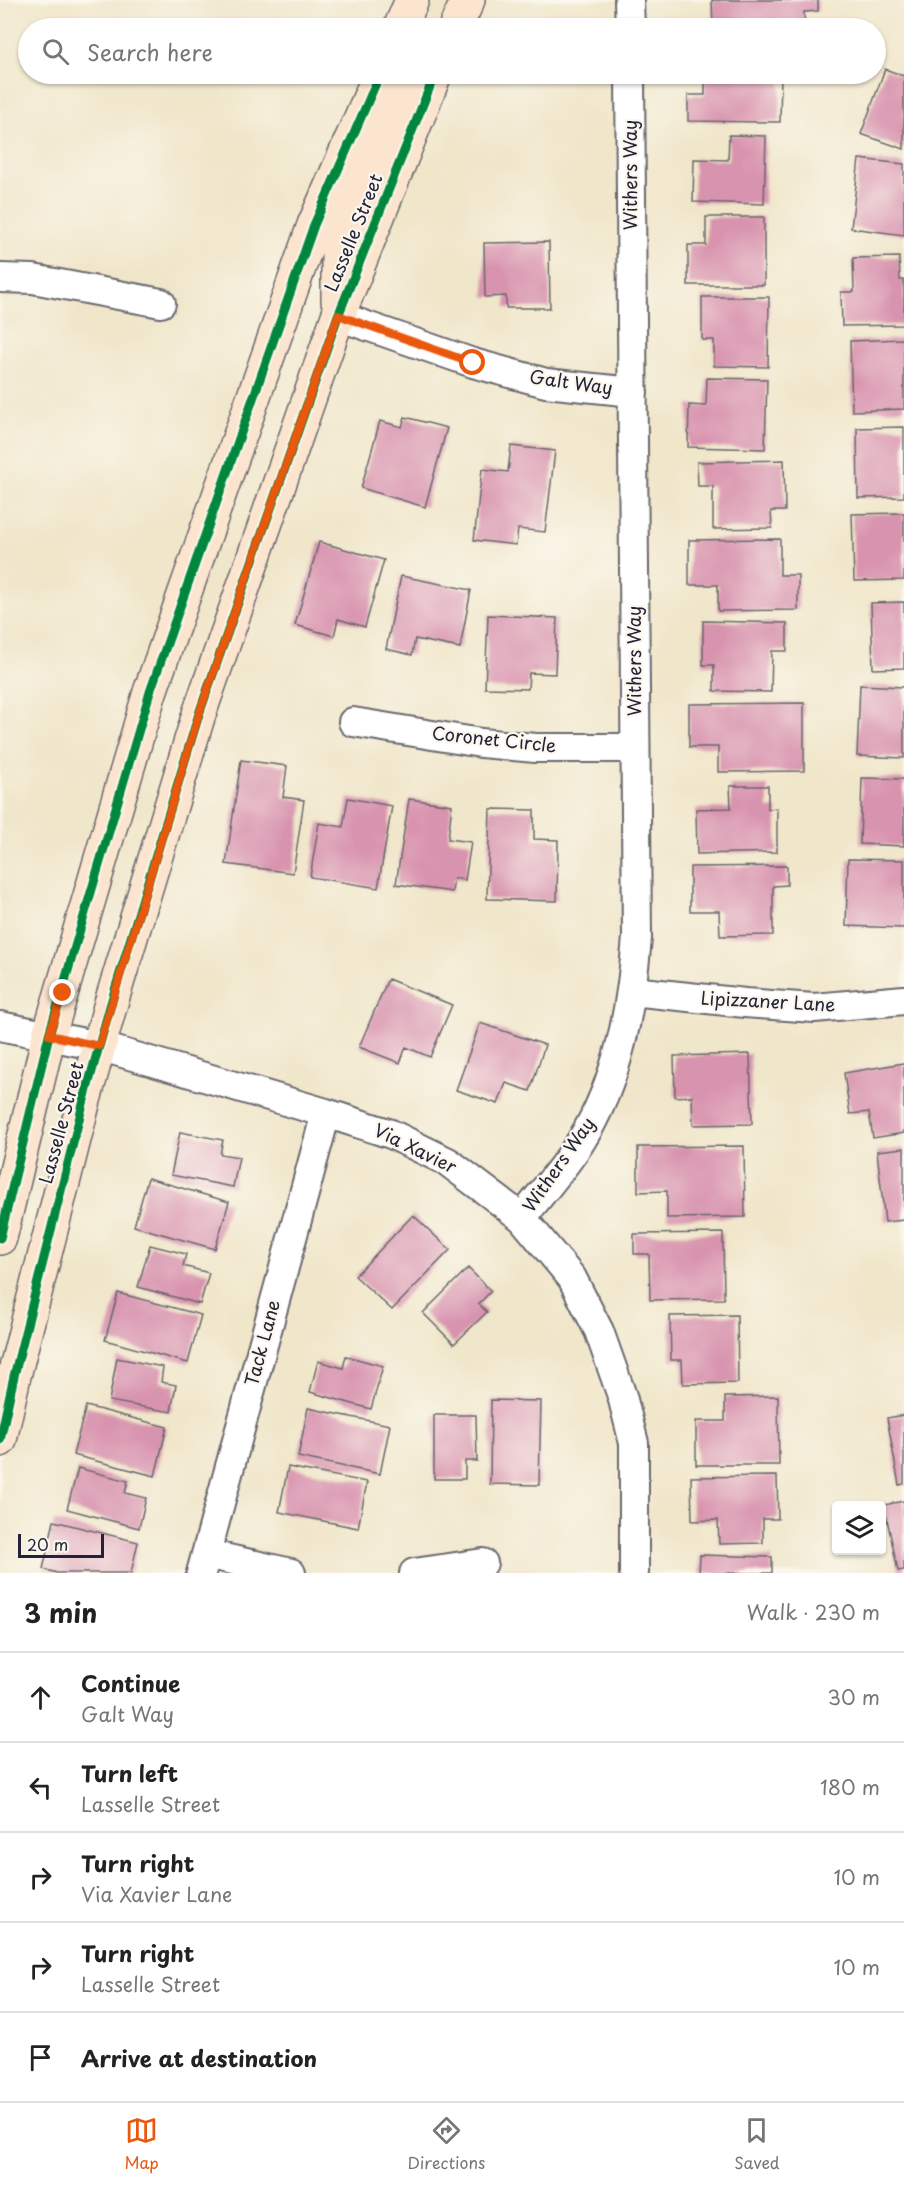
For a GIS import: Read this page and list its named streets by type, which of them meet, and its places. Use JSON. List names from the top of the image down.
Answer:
{
  "streets": {
    "main road": ["Lasselle Street"],
    "street": [
      "Withers Way",
      "Galt Way",
      "Coronet Circle",
      "Lipizzaner Lane",
      "Via Xavier",
      "Tack Lane"
    ]
  },
  "crossings": [
    ["Withers Way", "Galt Way"],
    ["Withers Way", "Coronet Circle"],
    ["Withers Way", "Lipizzaner Lane"],
    ["Withers Way", "Via Xavier"],
    ["Lasselle Street", "Galt Way"],
    ["Lasselle Street", "Via Xavier"],
    ["Via Xavier", "Tack Lane"]
  ],
  "scale_bar": "20 m",
  "page": {
    "search": "Search here",
    "scale": "20 m",
    "heading": ["3 min", "Walk · 230 m"],
    "list": [
      ["Continue", "Galt Way", "30 m"],
      ["Turn left", "Lasselle Street", "180 m"],
      ["Turn right", "Via Xavier Lane", "10 m"],
      ["Turn right", "Lasselle Street", "10 m"],
      "Arrive at destination"
    ],
    "nav": ["Map", "Directions", "Saved"]
  }
}
